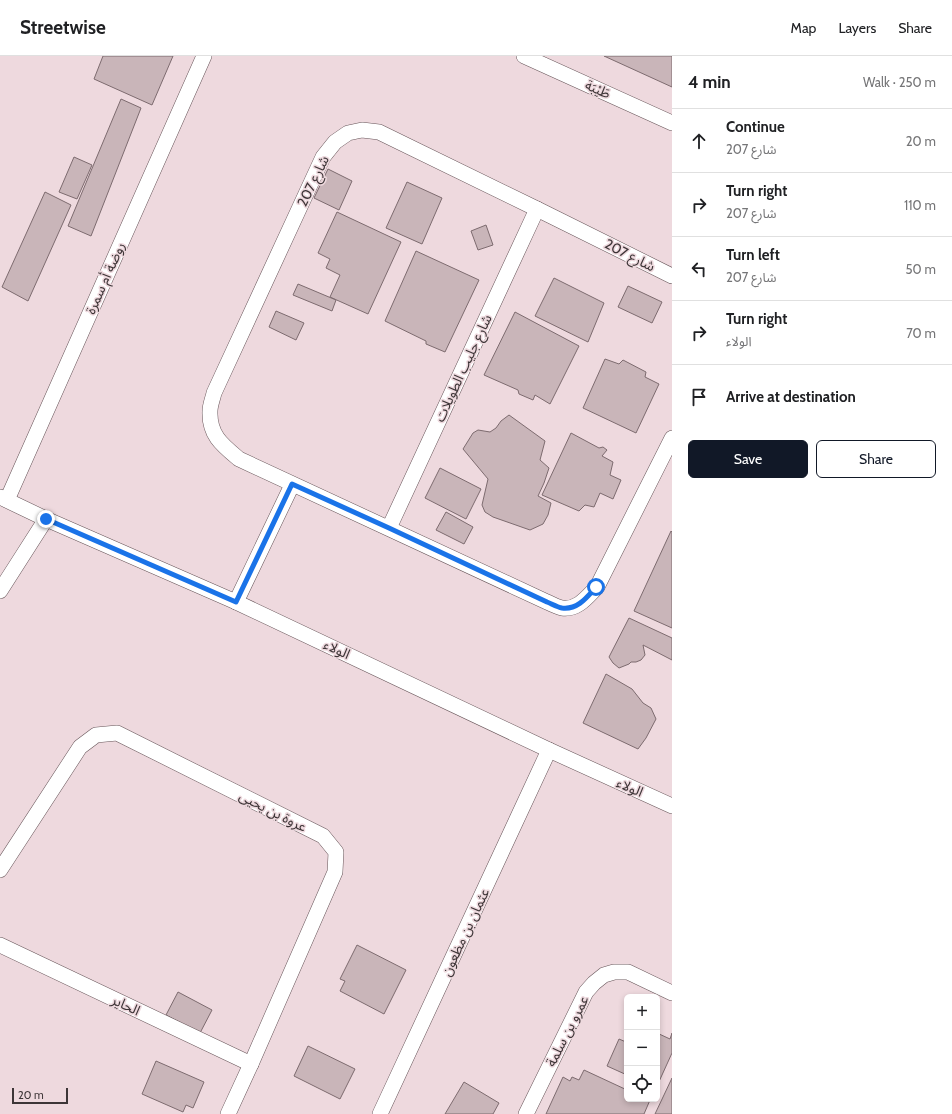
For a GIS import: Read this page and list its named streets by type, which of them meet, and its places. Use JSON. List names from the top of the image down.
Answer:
{
  "streets": {
    "street": [
      "طَيْبَة",
      "شارع 207",
      "روضة أم سمرة",
      "شارع جليب الطويلات",
      "الولاء",
      "عروة بن يحيى",
      "عثمان بن مظعون",
      "الحاير",
      "عمرو بن سلمة"
    ]
  },
  "crossings": [
    ["شارع 207", "شارع جليب الطويلات"],
    ["روضة أم سمرة", "الولاء"],
    ["الولاء", "عثمان بن مظعون"],
    ["عروة بن يحيى", "الحاير"]
  ],
  "scale_bar": "20 m",
  "page": {
    "header": "Streetwise",
    "nav": ["Map", "Layers", "Share"],
    "heading": ["4 min", "Walk · 250 m"],
    "list": [
      ["Continue", "شارع 207", "20 m"],
      ["Turn right", "شارع 207", "110 m"],
      ["Turn left", "شارع 207", "50 m"],
      ["Turn right", "الولاء", "70 m"],
      "Arrive at destination"
    ],
    "buttons": ["Save", "Share"],
    "map_buttons": ["+", "−"],
    "scale": "20 m"
  }
}
